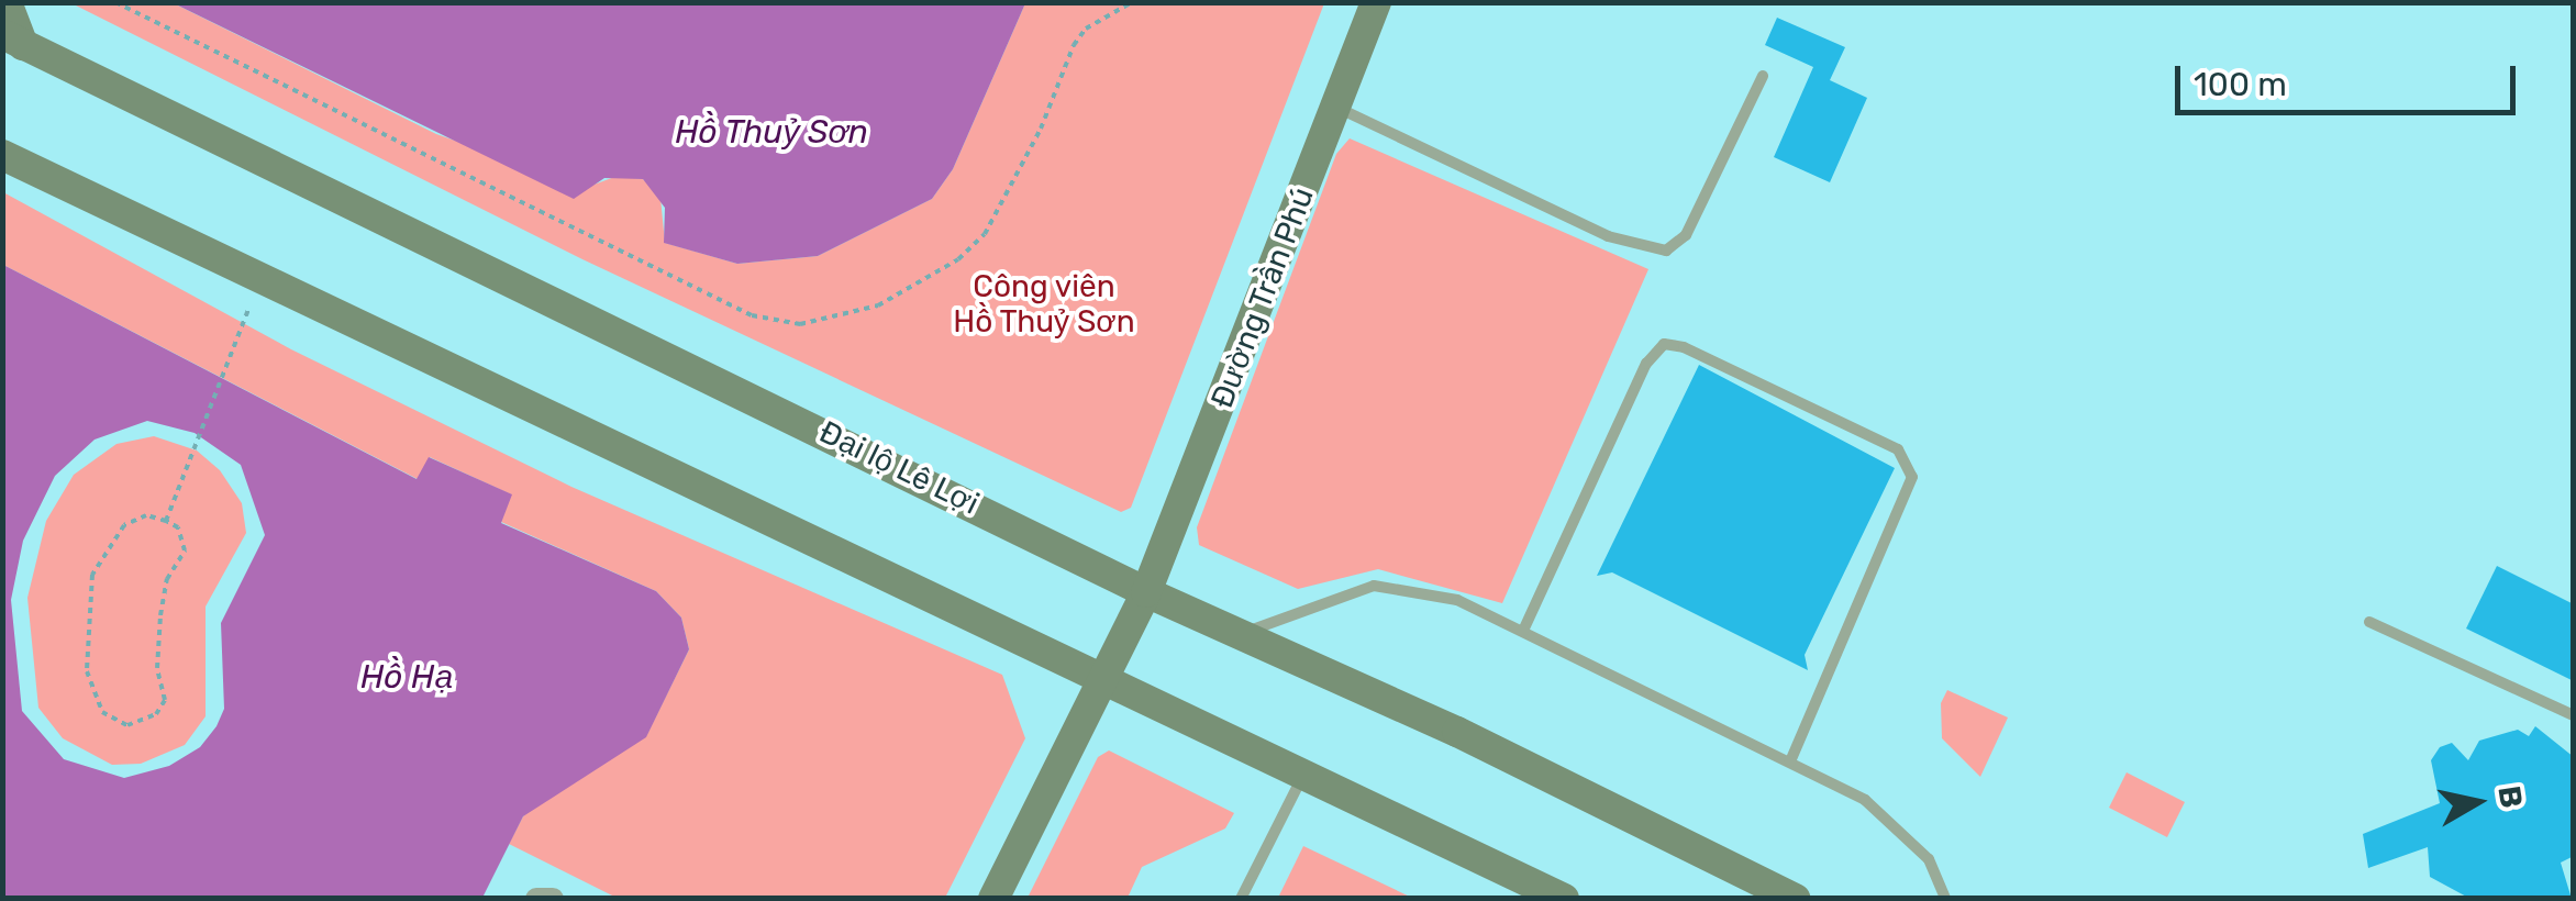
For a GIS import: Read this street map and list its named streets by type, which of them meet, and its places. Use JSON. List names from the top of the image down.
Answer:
{
  "streets": {
    "main road": ["Đường Trần Phú", "Đại lộ Lê Lợi"]
  },
  "crossings": [
    ["Đường Trần Phú", "Đại lộ Lê Lợi"]
  ],
  "water": ["Hồ Thuỷ Sơn", "Hồ Hạ"],
  "parks": ["Công viên Hồ Thuỷ Sơn"],
  "scale_bar": "100 m",
  "north": "right"
}
